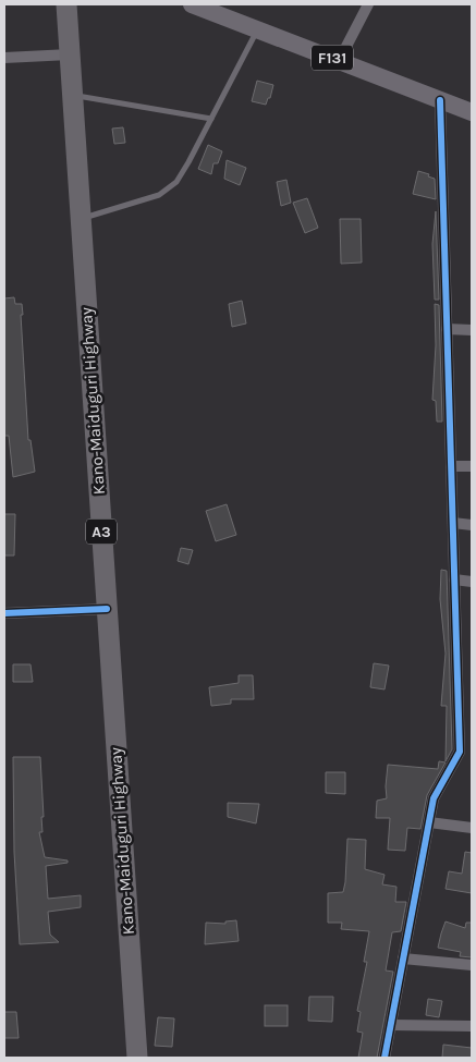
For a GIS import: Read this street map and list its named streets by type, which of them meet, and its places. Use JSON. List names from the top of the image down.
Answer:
{
  "streets": {
    "highway": ["Kano-Maiduguri Highway", "A3"],
    "main road": ["F131"]
  }
}
